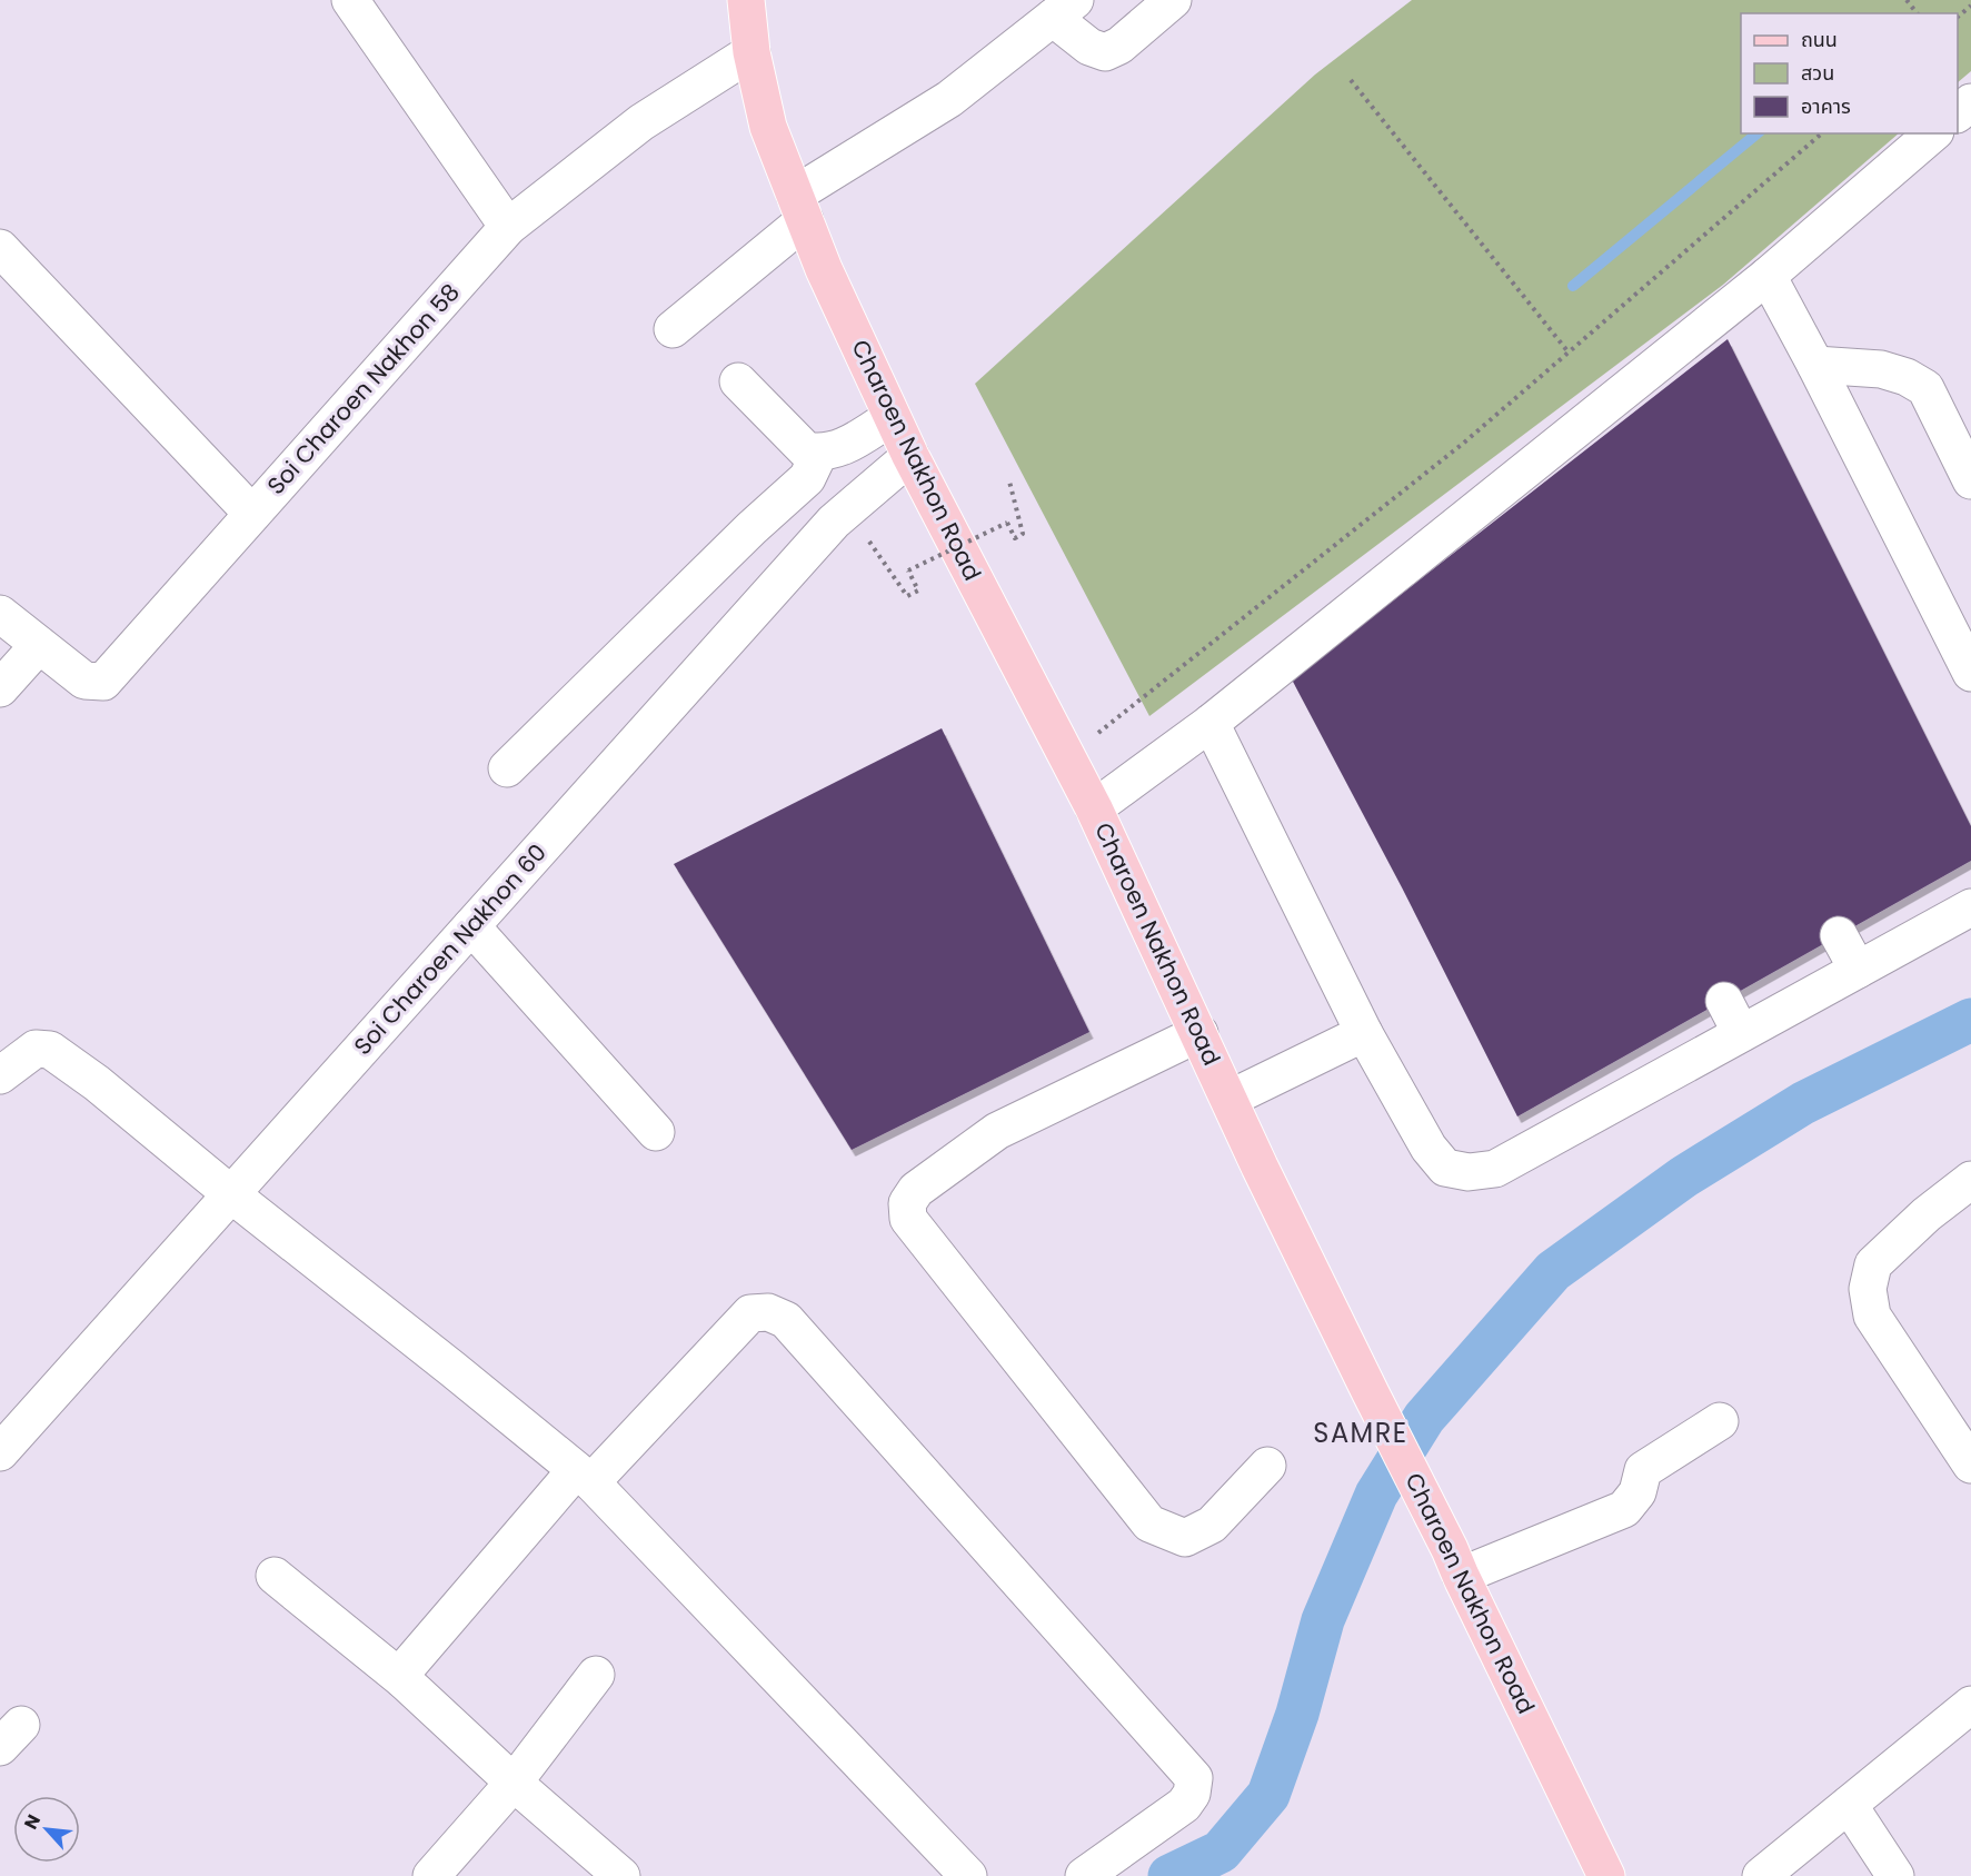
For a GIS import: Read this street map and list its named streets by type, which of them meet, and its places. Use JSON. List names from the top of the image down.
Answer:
{
  "streets": {
    "main road": ["Charoen Nakhon Road"],
    "street": ["Soi Charoen Nakhon 58", "Soi Charoen Nakhon 60"]
  },
  "crossings": [
    ["Soi Charoen Nakhon 58", "Charoen Nakhon Road"],
    ["Charoen Nakhon Road", "Soi Charoen Nakhon 60"]
  ],
  "districts": ["SAMRE"],
  "legend": ["ถนน", "สวน", "อาคาร"],
  "north": "top left"
}
